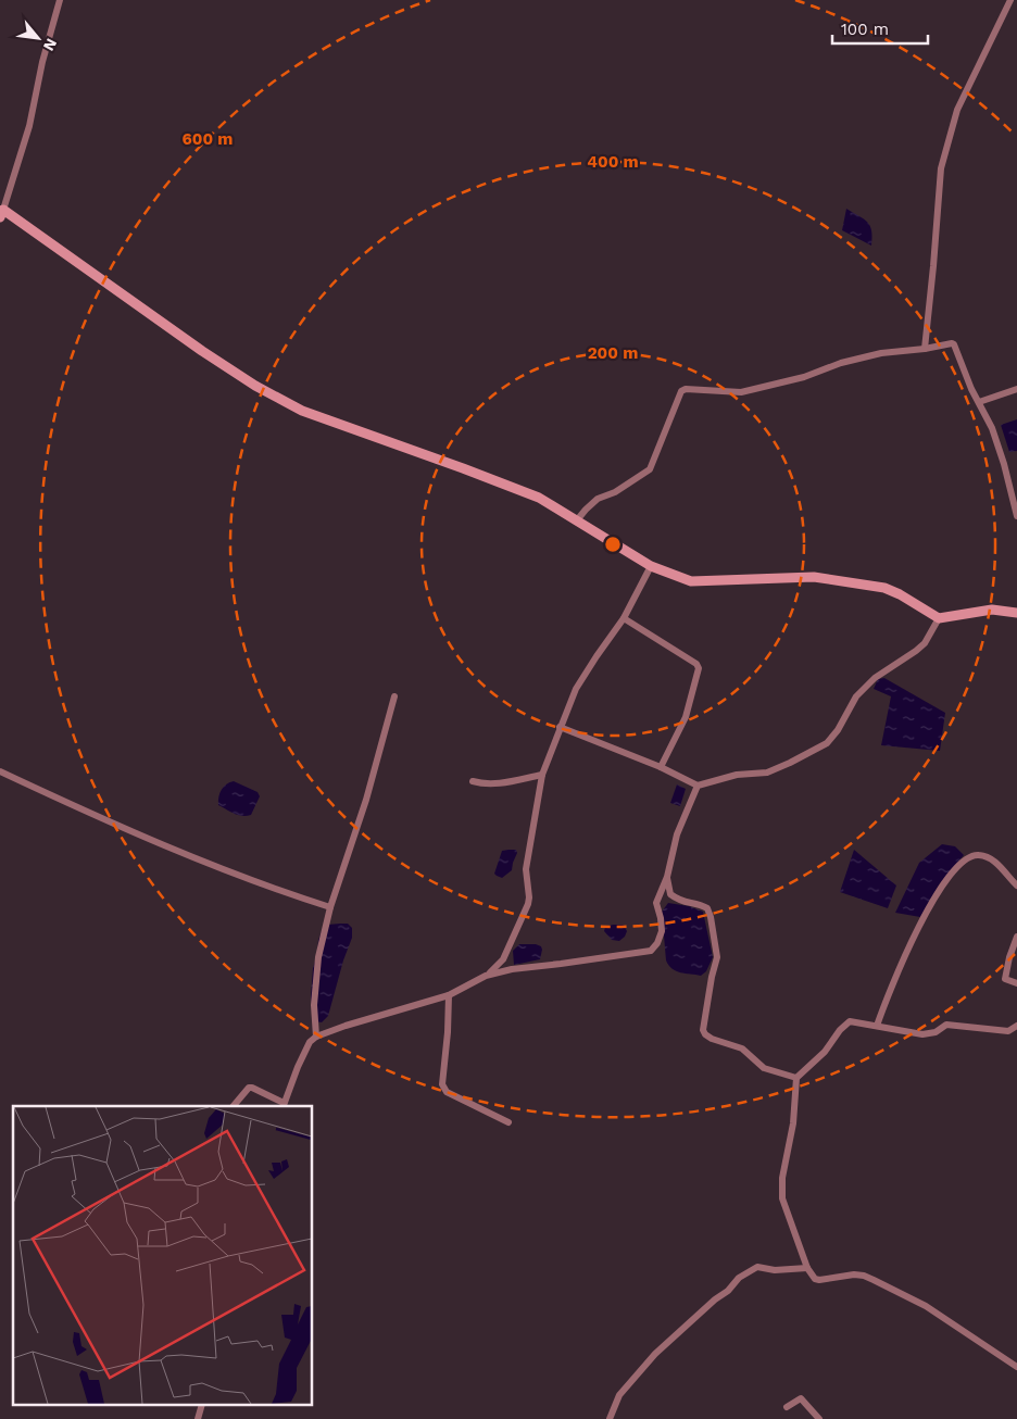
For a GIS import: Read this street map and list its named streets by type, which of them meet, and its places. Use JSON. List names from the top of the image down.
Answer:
{
  "scale_bar": "100 m",
  "north": "bottom right",
  "rings": ["600 m", "400 m", "200 m"]
}
